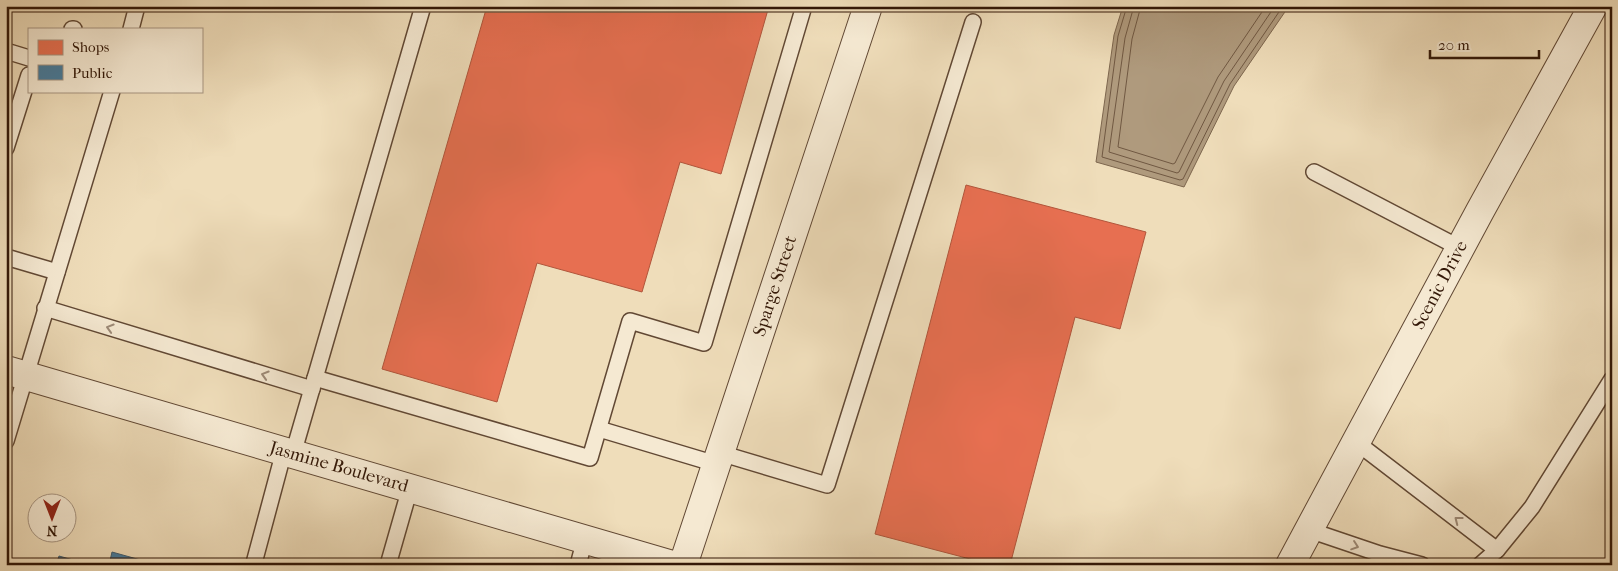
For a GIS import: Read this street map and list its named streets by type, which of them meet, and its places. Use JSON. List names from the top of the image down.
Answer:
{
  "streets": {
    "street": ["Scenic Drive", "Sparge Street", "Jasmine Boulevard"]
  },
  "legend": ["Shops", "Public"],
  "scale_bar": "20 m",
  "north": "bottom"
}
